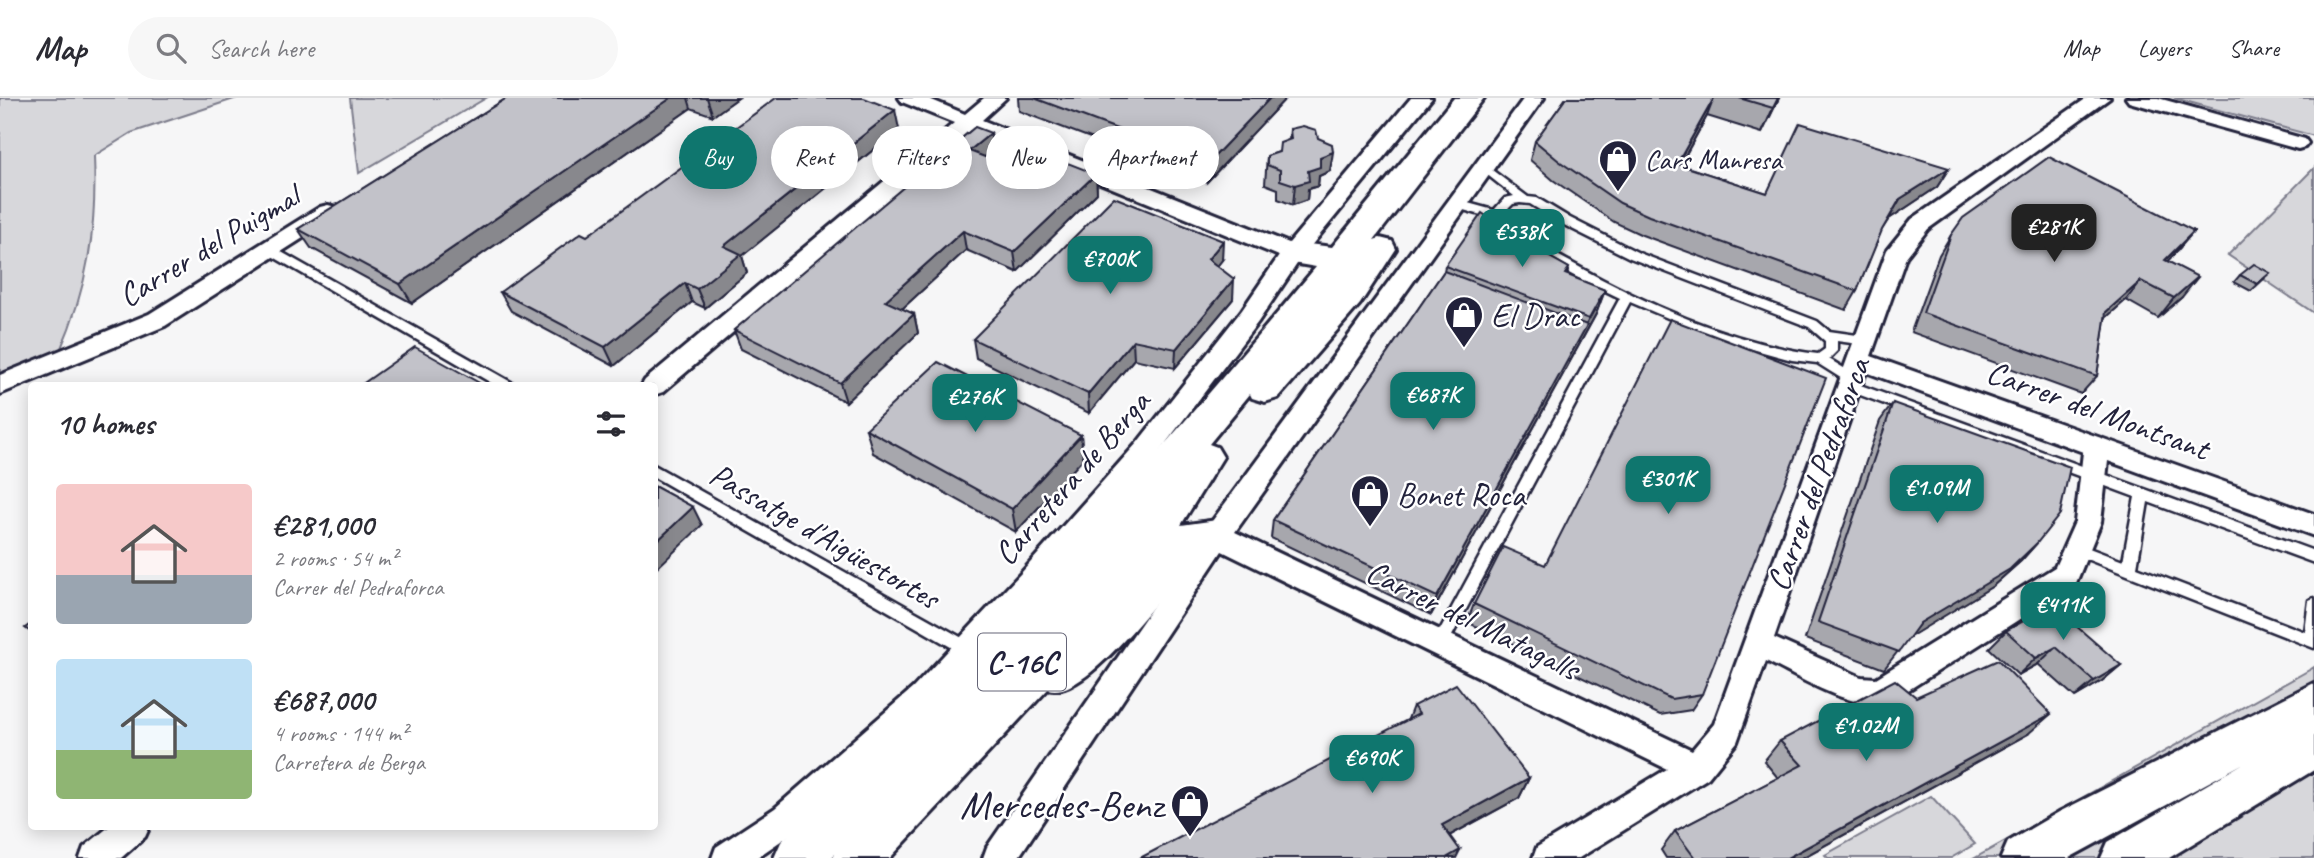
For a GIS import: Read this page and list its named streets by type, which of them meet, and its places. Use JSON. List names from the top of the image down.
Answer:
{
  "streets": {
    "main road": ["C-16C"],
    "street": [
      "Carrer del Puigmal",
      "Carrer del Montsant",
      "Carrer del Pedraforca",
      "Carretera de Berga",
      "Carrer del Matagalls"
    ],
    "lane": ["Passatge d'Aigüestortes"]
  },
  "crossings": [
    ["Carrer del Montsant", "Carrer del Pedraforca"],
    ["Carrer del Pedraforca", "Carrer del Matagalls"],
    ["Carretera de Berga", "Passatge d'Aigüestortes"]
  ],
  "places": {
    "shop": [
      "Cars Manresa",
      "El Drac",
      "Bonet Roca",
      "Mercedes-Benz"
    ]
  },
  "page": {
    "header": "Map",
    "search": "Search here",
    "nav": ["Map", "Layers", "Share"],
    "chip": [
      "Buy",
      "Rent",
      "Filters",
      "New",
      "Apartment"
    ],
    "price": [
      "€281K",
      "€538K",
      "€700K",
      "€687K",
      "€276K",
      "€301K",
      "€1.09M",
      "€411K",
      "€1.02M",
      "€690K"
    ],
    "heading": "10 homes",
    "list": [
      {
        "name": "€281,000",
        "note": "2 rooms · 54 m² · Carrer del Pedraforca"
      },
      {
        "name": "€687,000",
        "note": "4 rooms · 144 m² · Carretera de Berga"
      }
    ]
  }
}
